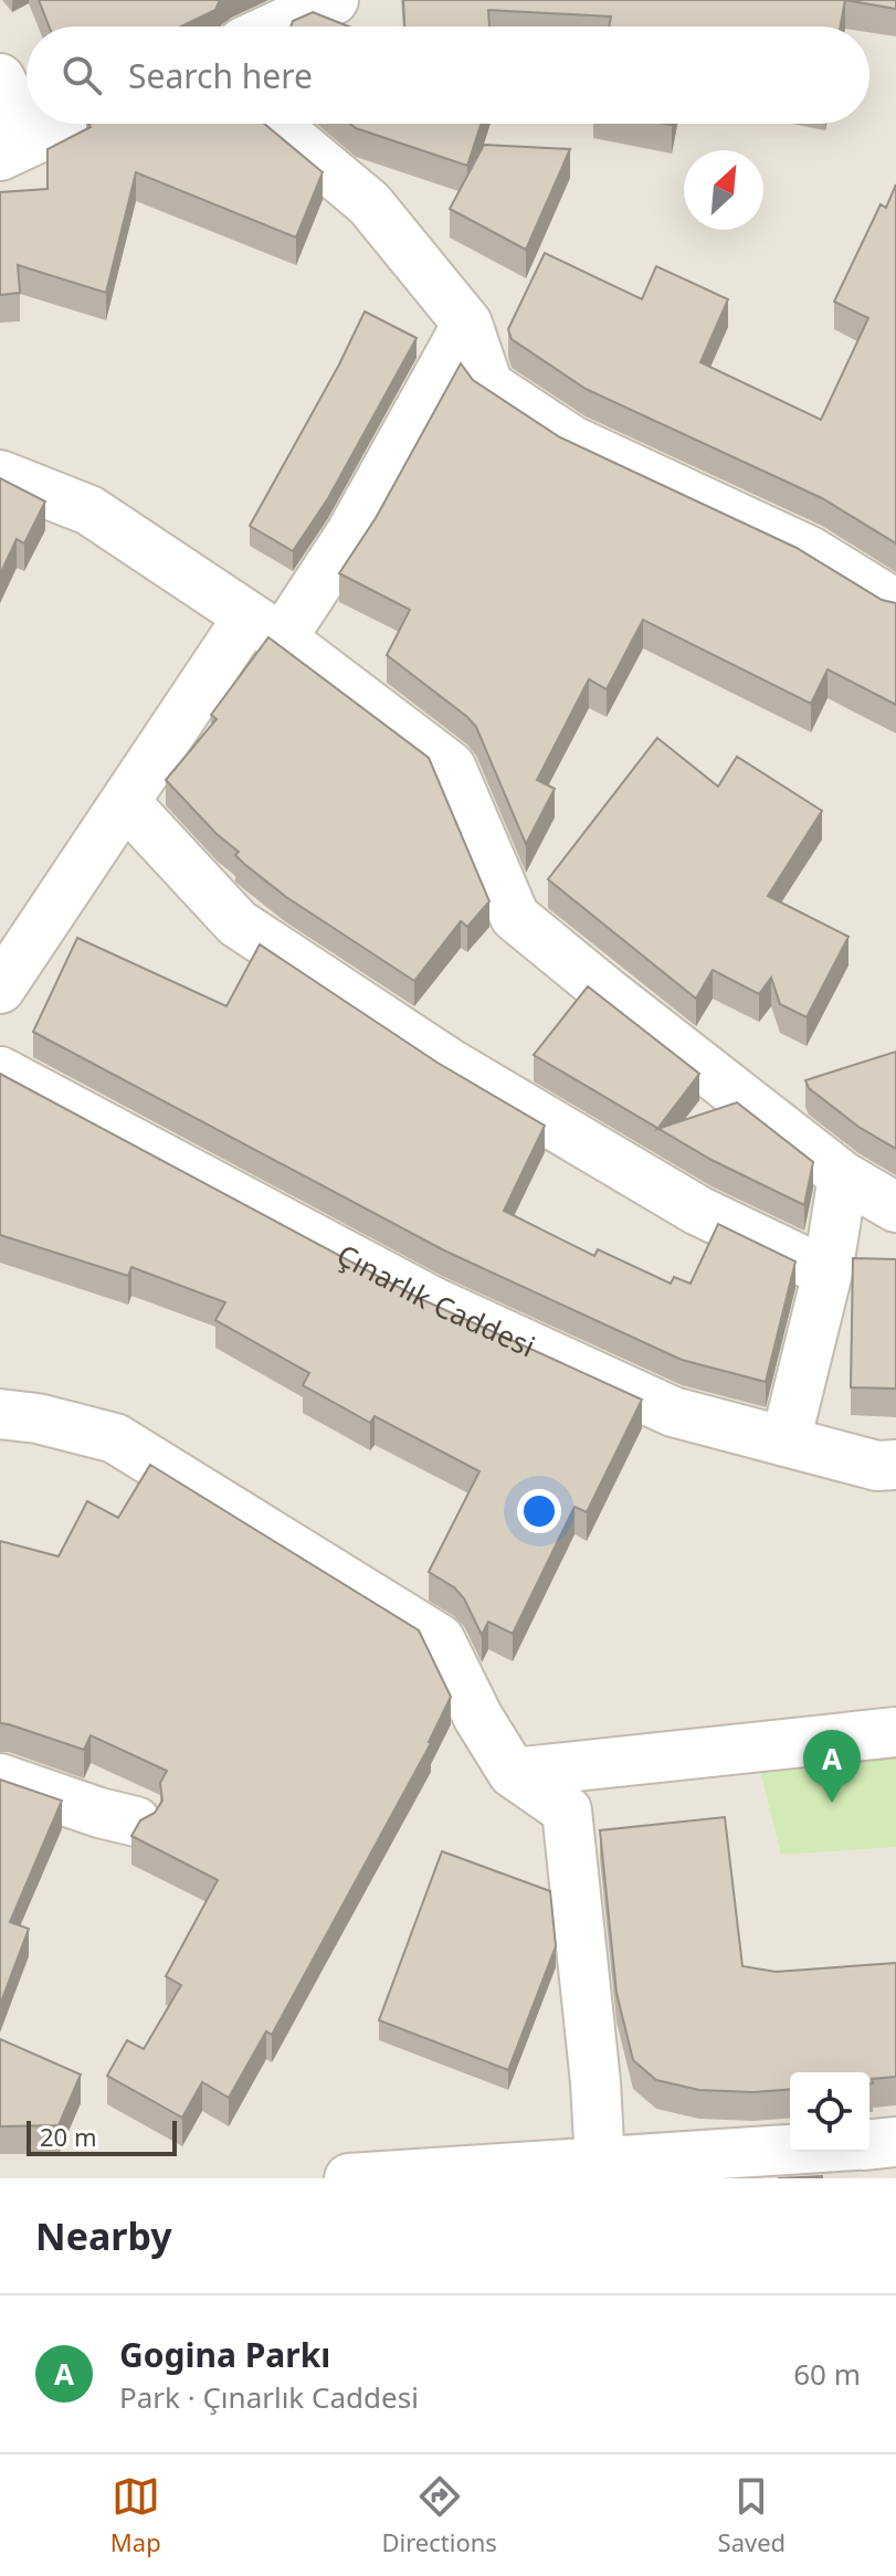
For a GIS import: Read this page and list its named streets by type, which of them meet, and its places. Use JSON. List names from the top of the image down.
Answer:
{
  "streets": {
    "street": ["Çınarlık Caddesi"]
  },
  "scale_bar": "20 m",
  "north": "top right",
  "page": {
    "search": "Search here",
    "pins": "A",
    "scale": "20 m",
    "heading": "Nearby",
    "list": [
      {
        "mark": "A",
        "name": "Gogina Parkı",
        "note": "Park · Çınarlık Caddesi",
        "value": "60 m"
      }
    ],
    "nav": ["Map", "Directions", "Saved"]
  }
}
